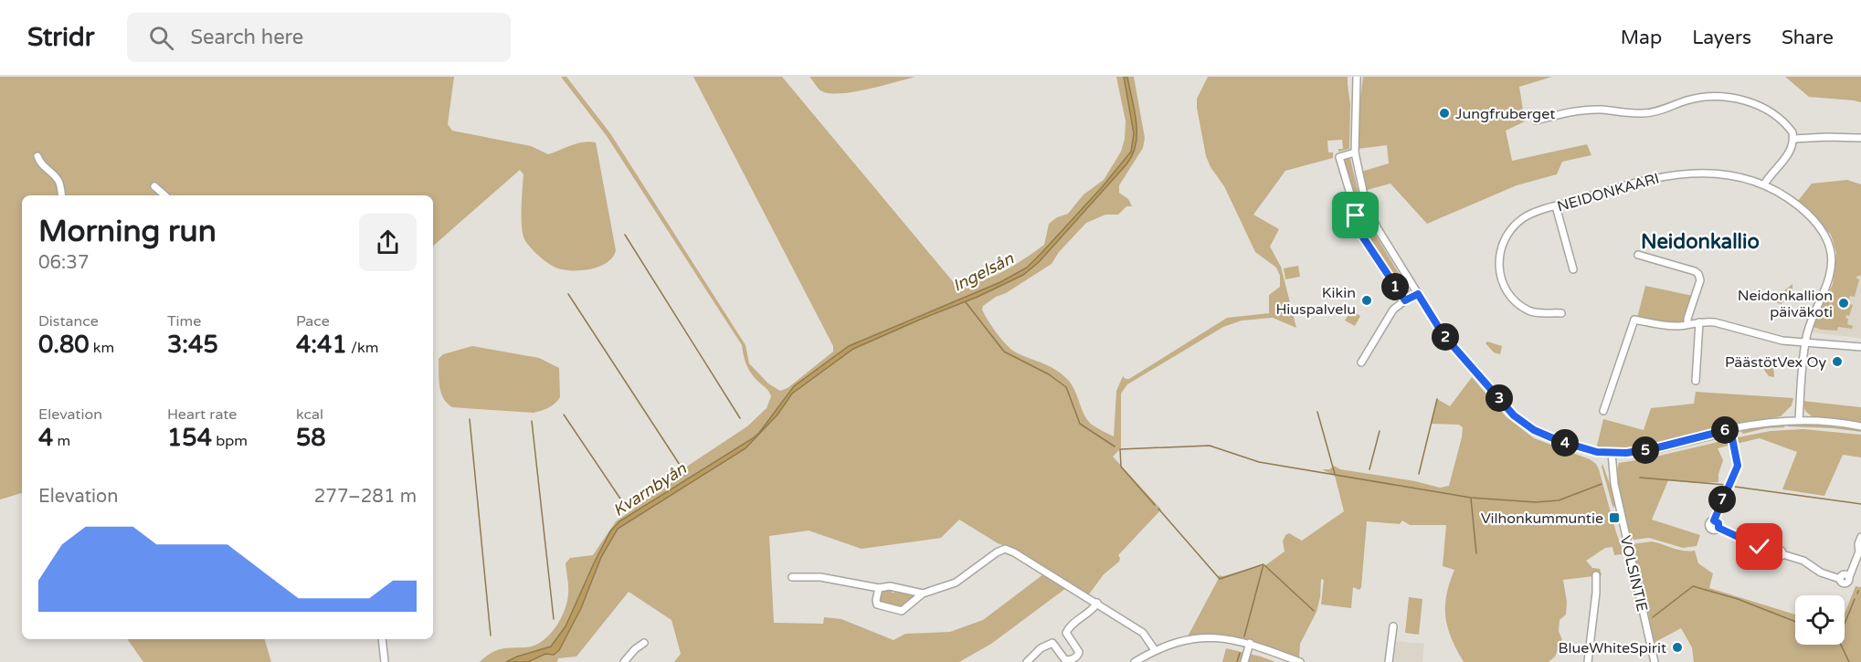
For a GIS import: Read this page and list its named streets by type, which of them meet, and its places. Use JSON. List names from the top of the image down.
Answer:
{
  "streets": {
    "street": ["NEIDONKAARI", "VOLSINTIE"]
  },
  "districts": ["Neidonkallio"],
  "water": ["Ingelsån", "Kvarnbyån"],
  "places": {
    "other": [
      "Jungfruberget",
      "Kikin Hiuspalvelu",
      "Neidonkallion päiväkoti",
      "PäästötVex Oy",
      "BlueWhiteSpirit"
    ],
    "transit": ["Vilhonkummuntie"]
  },
  "page": {
    "header": "Stridr",
    "search": "Search here",
    "nav": ["Map", "Layers", "Share"],
    "heading": ["Morning run", "06:37"],
    "pins": [
      "1",
      "2",
      "3",
      "6",
      "4",
      "5",
      "7"
    ],
    "stats": [
      ["Distance", "0.80 km"],
      ["Time", "3:45"],
      ["Pace", "4:41 /km"],
      ["Elevation", "4 m"],
      ["Heart rate", "154 bpm"],
      ["kcal", "58"]
    ],
    "chart": ["Elevation", "277–281 m"]
  }
}
